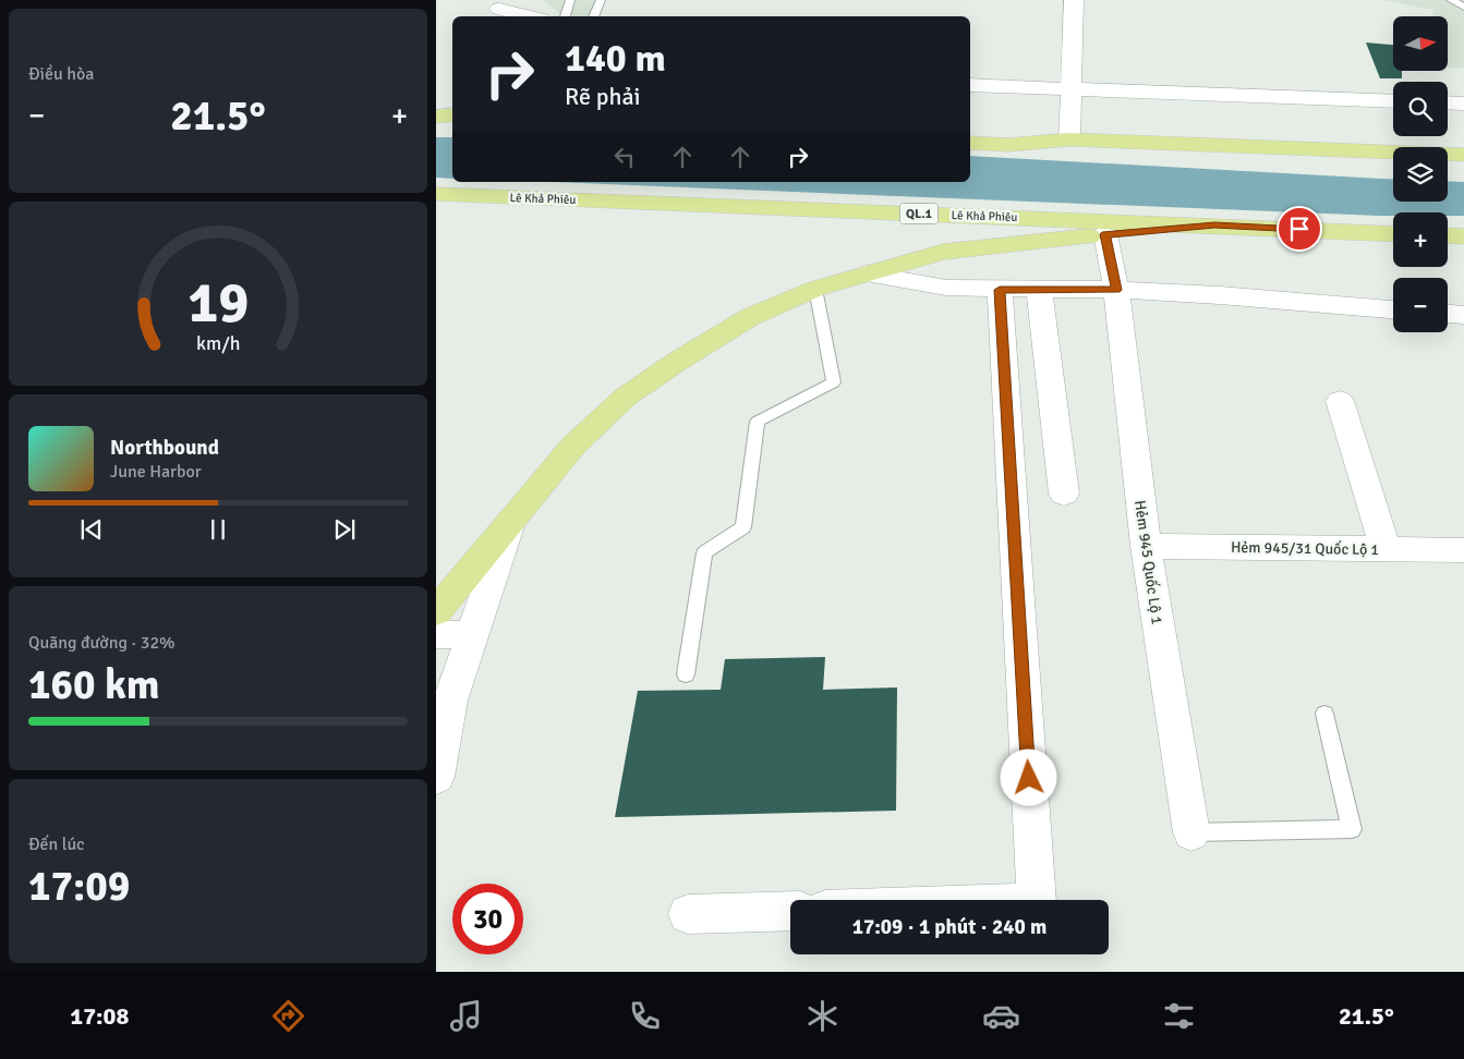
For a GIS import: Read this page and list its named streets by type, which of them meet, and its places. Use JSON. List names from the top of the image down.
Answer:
{
  "streets": {
    "highway": ["Lê Khả Phiêu", "QL.1"],
    "street": ["Hẻm 945/31 Quốc Lộ 1", "Hẻm 945 Quốc Lộ 1"]
  },
  "crossings": [
    ["Hẻm 945/31 Quốc Lộ 1", "Hẻm 945 Quốc Lộ 1"]
  ],
  "north": "right",
  "page": {
    "tile": [
      "Điều hòa",
      ["Quãng đường · 32%", "160 km"],
      ["Đến lúc", "17:09"]
    ],
    "map_buttons": ["+", "−"],
    "turn": ["140 m", "Rẽ phải"],
    "heat": ["−", "21.5°", "+"],
    "song": ["Northbound", "June Harbor"],
    "limit": "30",
    "trip": "17:09 · 1 phút · 240 m",
    "tabs": ["17:08", "21.5°"],
    "gauge": ["19", "km/h"]
  }
}
